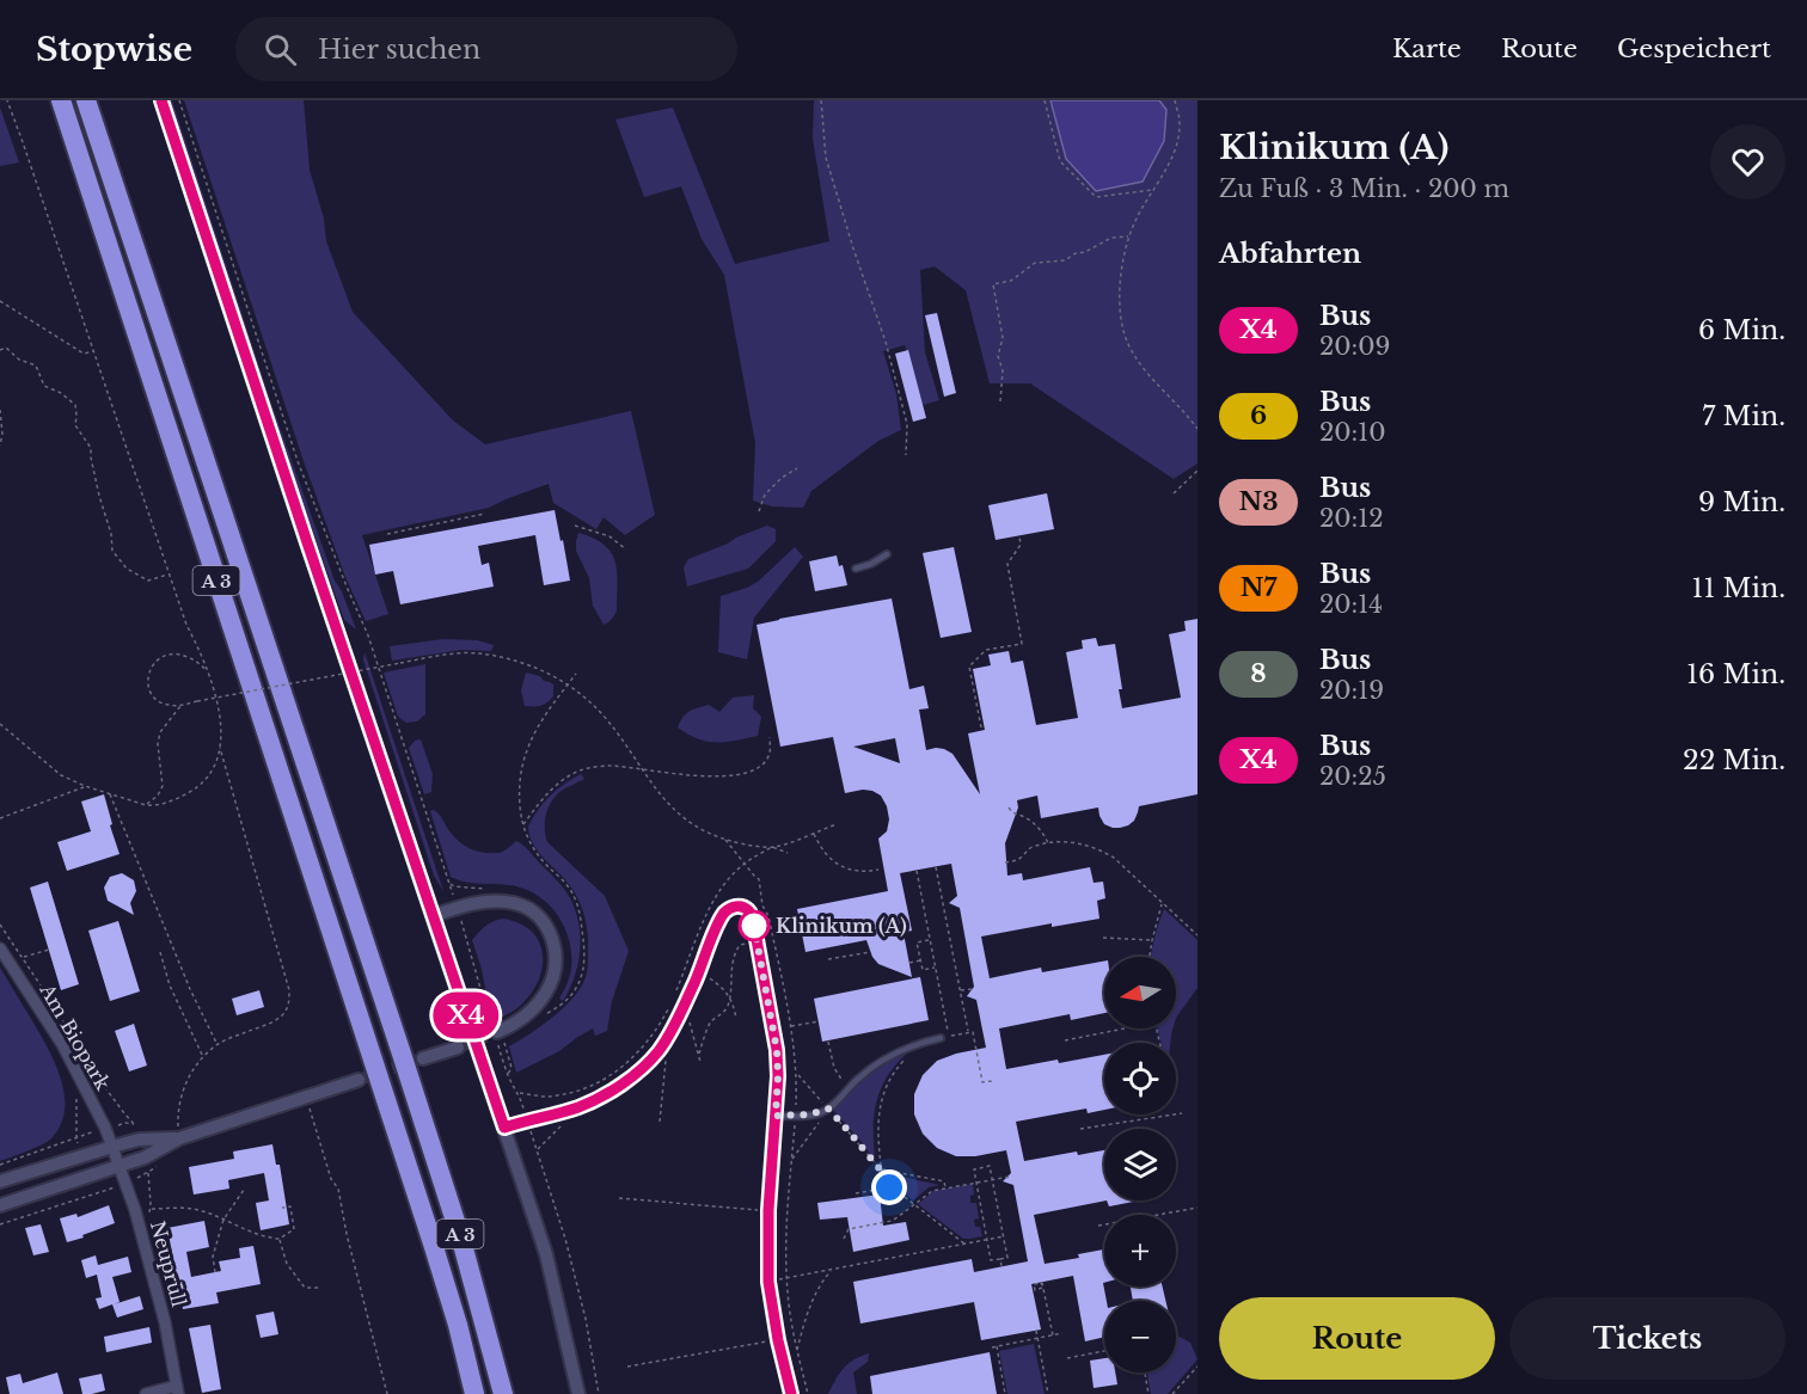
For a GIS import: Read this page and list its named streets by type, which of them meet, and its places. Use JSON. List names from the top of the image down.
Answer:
{
  "streets": {
    "highway": ["A 3"],
    "street": ["Am Biopark", "Neuprüll"]
  },
  "crossings": [
    ["Am Biopark", "Neuprüll"]
  ],
  "places": ["Klinikum (A)"],
  "lines": ["bus line X4"],
  "north": "left",
  "page": {
    "header": "Stopwise",
    "search": "Hier suchen",
    "nav": ["Karte", "Route", "Gespeichert"],
    "on_map": "X4",
    "heading": [
      ["Klinikum (A)", "Zu Fuß · 3 Min. · 200 m"],
      "Abfahrten"
    ],
    "list": [
      {
        "mark": "X4",
        "name": "Bus",
        "note": "20:09",
        "value": "6 Min."
      },
      {
        "mark": "6",
        "name": "Bus",
        "note": "20:10",
        "value": "7 Min."
      },
      {
        "mark": "N3",
        "name": "Bus",
        "note": "20:12",
        "value": "9 Min."
      },
      {
        "mark": "N7",
        "name": "Bus",
        "note": "20:14",
        "value": "11 Min."
      },
      {
        "mark": "8",
        "name": "Bus",
        "note": "20:19",
        "value": "16 Min."
      },
      {
        "mark": "X4",
        "name": "Bus",
        "note": "20:25",
        "value": "22 Min."
      }
    ],
    "map_buttons": ["+", "−"],
    "buttons": ["Route", "Tickets"]
  }
}
